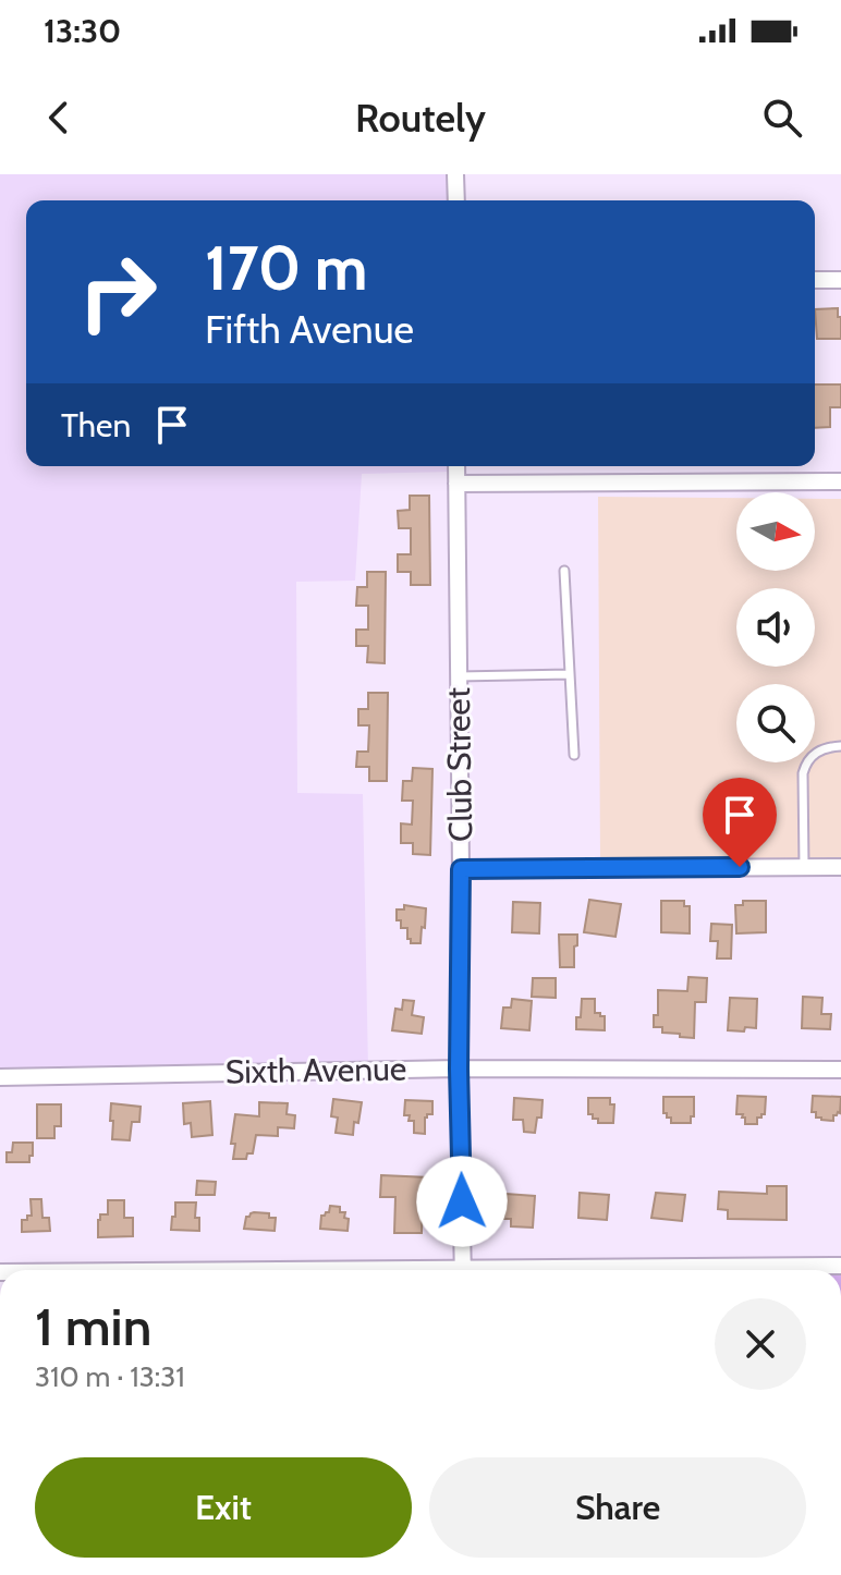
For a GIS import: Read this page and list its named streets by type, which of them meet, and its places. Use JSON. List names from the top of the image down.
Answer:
{
  "streets": {
    "street": ["Club Street", "Sixth Avenue"]
  },
  "crossings": [
    ["Club Street", "Sixth Avenue"]
  ],
  "north": "right",
  "page": {
    "status": "13:30",
    "header": "Routely",
    "turn": ["170 m", "Fifth Avenue"],
    "then": "Then",
    "heading": ["1 min", "310 m · 13:31"],
    "buttons": ["Exit", "Share"]
  }
}
